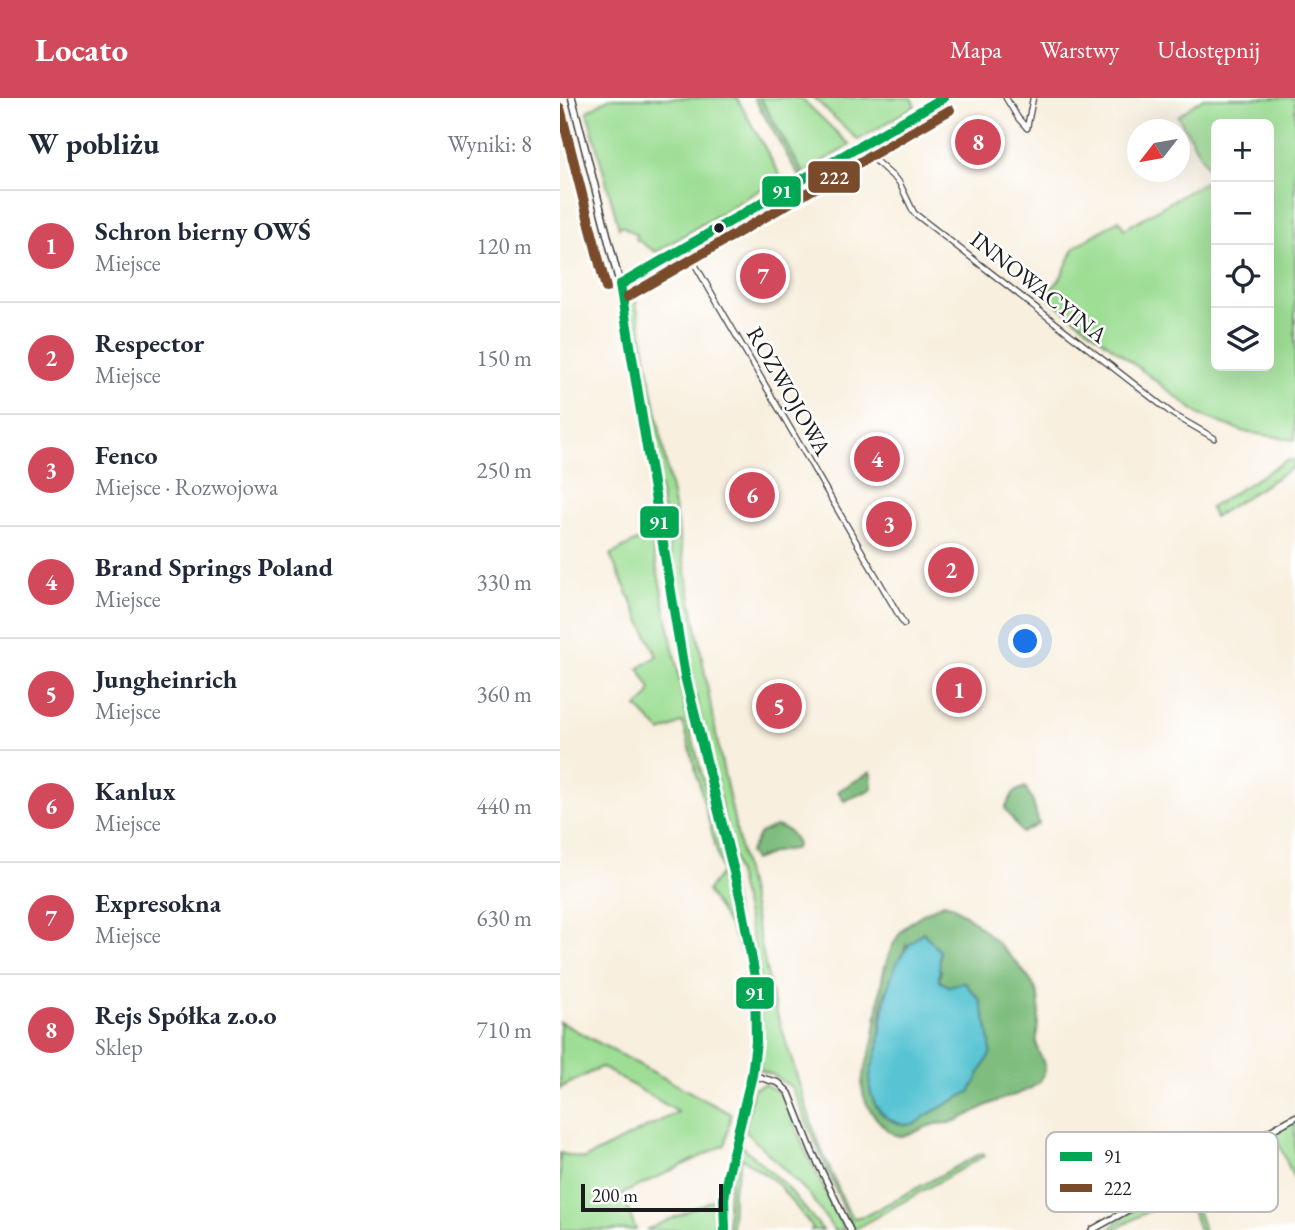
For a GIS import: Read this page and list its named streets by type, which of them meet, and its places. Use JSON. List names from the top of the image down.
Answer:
{
  "streets": {
    "street": ["INNOWACYJNA", "ROZWOJOWA"]
  },
  "lines": ["transit line 91", "transit line 222"],
  "legend": ["91", "222"],
  "scale_bar": "200 m",
  "north": "bottom left",
  "page": {
    "header": "Locato",
    "nav": ["Mapa", "Warstwy", "Udostępnij"],
    "heading": ["W pobliżu", "Wyniki: 8"],
    "pins": [
      "8",
      "7",
      "4",
      "6",
      "3",
      "2",
      "1",
      "5"
    ],
    "map_buttons": ["+", "−"],
    "list": [
      {
        "mark": "1",
        "name": "Schron bierny OWŚ",
        "note": "Miejsce",
        "value": "120 m"
      },
      {
        "mark": "2",
        "name": "Respector",
        "note": "Miejsce",
        "value": "150 m"
      },
      {
        "mark": "3",
        "name": "Fenco",
        "note": "Miejsce · Rozwojowa",
        "value": "250 m"
      },
      {
        "mark": "4",
        "name": "Brand Springs Poland",
        "note": "Miejsce",
        "value": "330 m"
      },
      {
        "mark": "5",
        "name": "Jungheinrich",
        "note": "Miejsce",
        "value": "360 m"
      },
      {
        "mark": "6",
        "name": "Kanlux",
        "note": "Miejsce",
        "value": "440 m"
      },
      {
        "mark": "7",
        "name": "Expresokna",
        "note": "Miejsce",
        "value": "630 m"
      },
      {
        "mark": "8",
        "name": "Rejs Spółka z.o.o",
        "note": "Sklep",
        "value": "710 m"
      }
    ],
    "scale": "200 m"
  }
}
